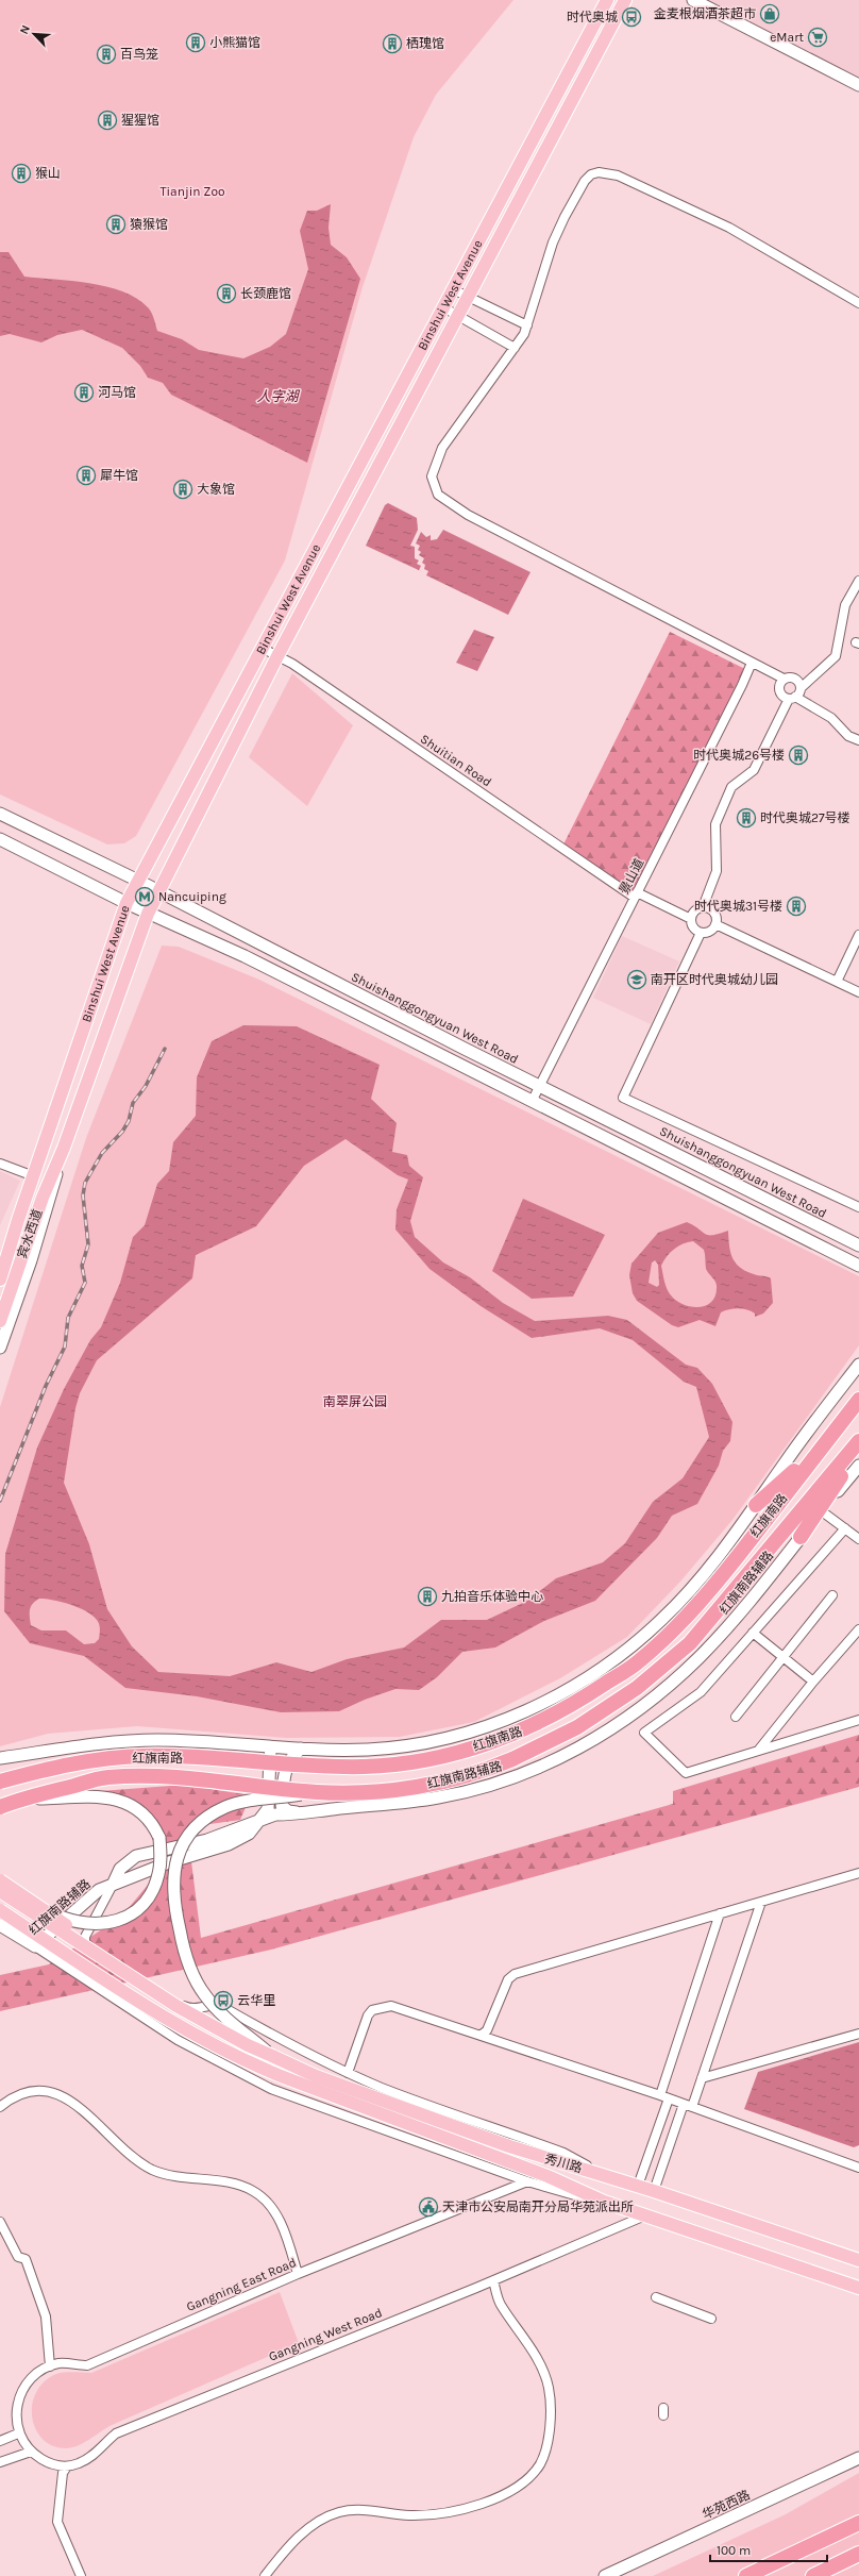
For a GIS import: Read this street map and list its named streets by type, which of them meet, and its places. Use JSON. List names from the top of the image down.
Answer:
{
  "streets": {
    "highway": ["红旗南路"],
    "main road": [
      "Binshui West Avenue",
      "Shuishanggongyuan West Road",
      "宾水西道",
      "红旗南路辅路",
      "秀川路",
      "华苑西路"
    ],
    "street": [
      "Shuitian Road",
      "景山道",
      "Gangning East Road",
      "Gangning West Road"
    ]
  },
  "crossings": [
    ["Binshui West Avenue", "Shuitian Road"],
    ["Binshui West Avenue", "Shuishanggongyuan West Road"],
    ["Binshui West Avenue", "宾水西道"],
    ["Shuitian Road", "景山道"],
    ["景山道", "Shuishanggongyuan West Road"],
    ["秀川路", "Gangning West Road"]
  ],
  "water": ["人字湖"],
  "parks": ["Tianjin Zoo", "南翠屏公园"],
  "places": {
    "shop": ["金麦根烟酒茶超市"],
    "bus stop": ["时代奥城", "云华里"],
    "supermarket": ["eMart"],
    "building": [
      "小熊猫馆",
      "栖瑰馆",
      "百鸟笼",
      "猩猩馆",
      "猴山",
      "猿猴馆",
      "长颈鹿馆",
      "河马馆",
      "犀牛馆",
      "大象馆",
      "时代奥城26号楼",
      "时代奥城27号楼",
      "时代奥城31号楼",
      "九拍音乐体验中心"
    ],
    "metro station": ["Nancuiping"],
    "school or university": ["南开区时代奥城幼儿园"],
    "public building": ["天津市公安局南开分局华苑派出所"]
  },
  "scale_bar": "100 m",
  "north": "top left"
}
